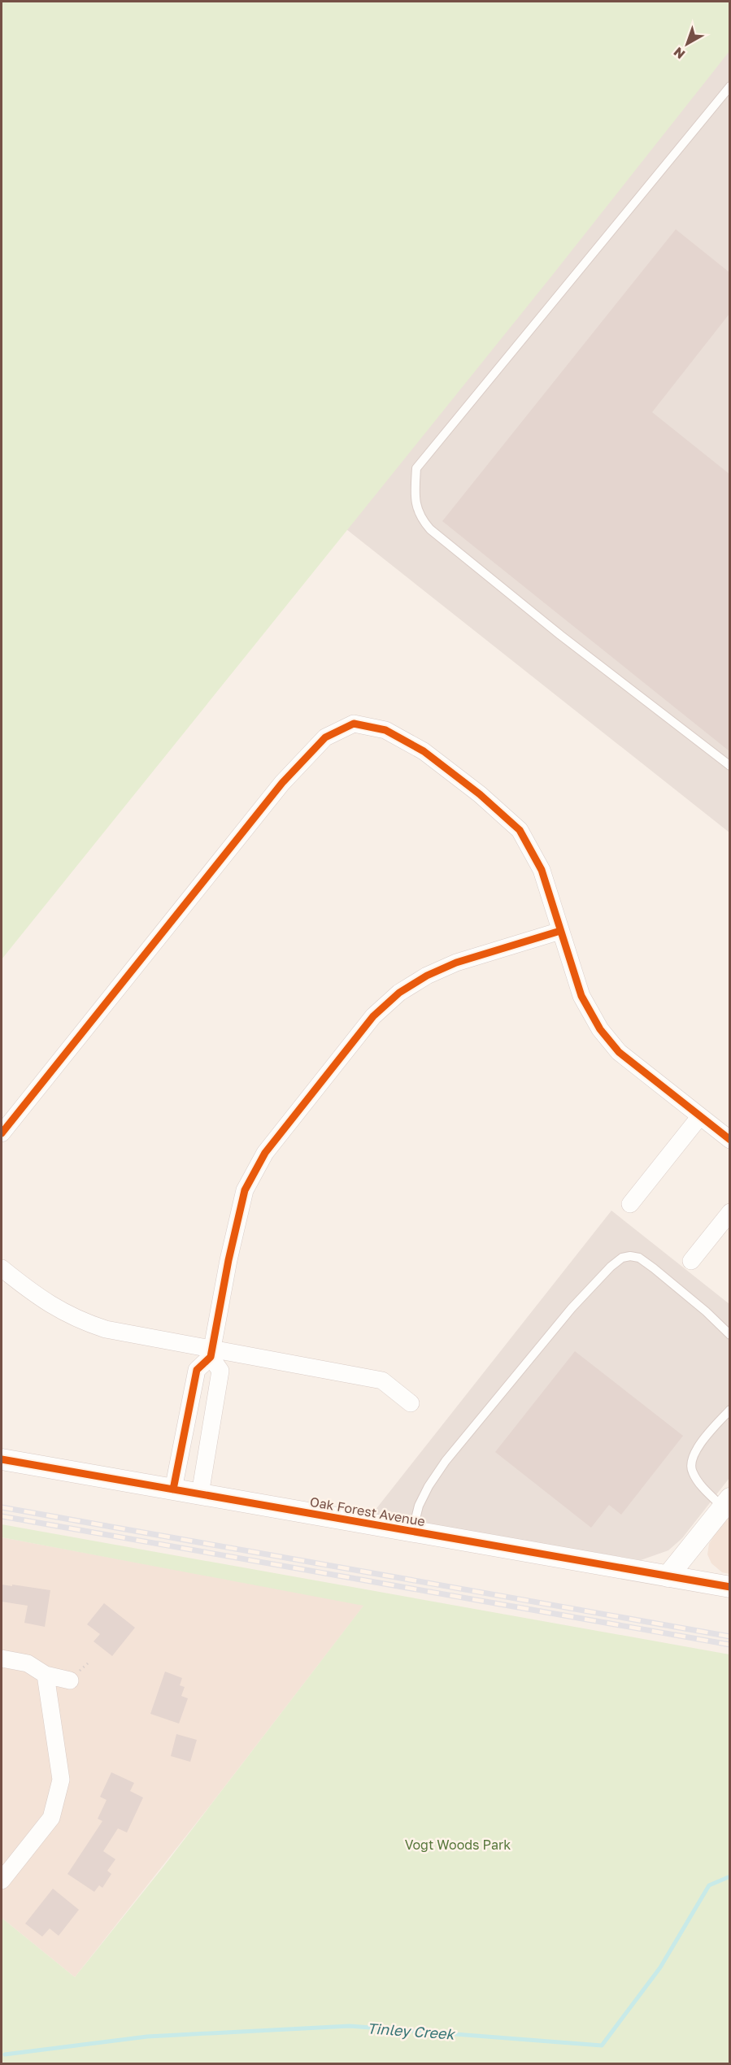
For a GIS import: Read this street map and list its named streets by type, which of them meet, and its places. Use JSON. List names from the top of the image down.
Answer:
{
  "streets": {
    "street": ["Oak Forest Avenue"]
  },
  "water": ["Tinley Creek"],
  "parks": ["Vogt Woods Park"],
  "north": "bottom left"
}
